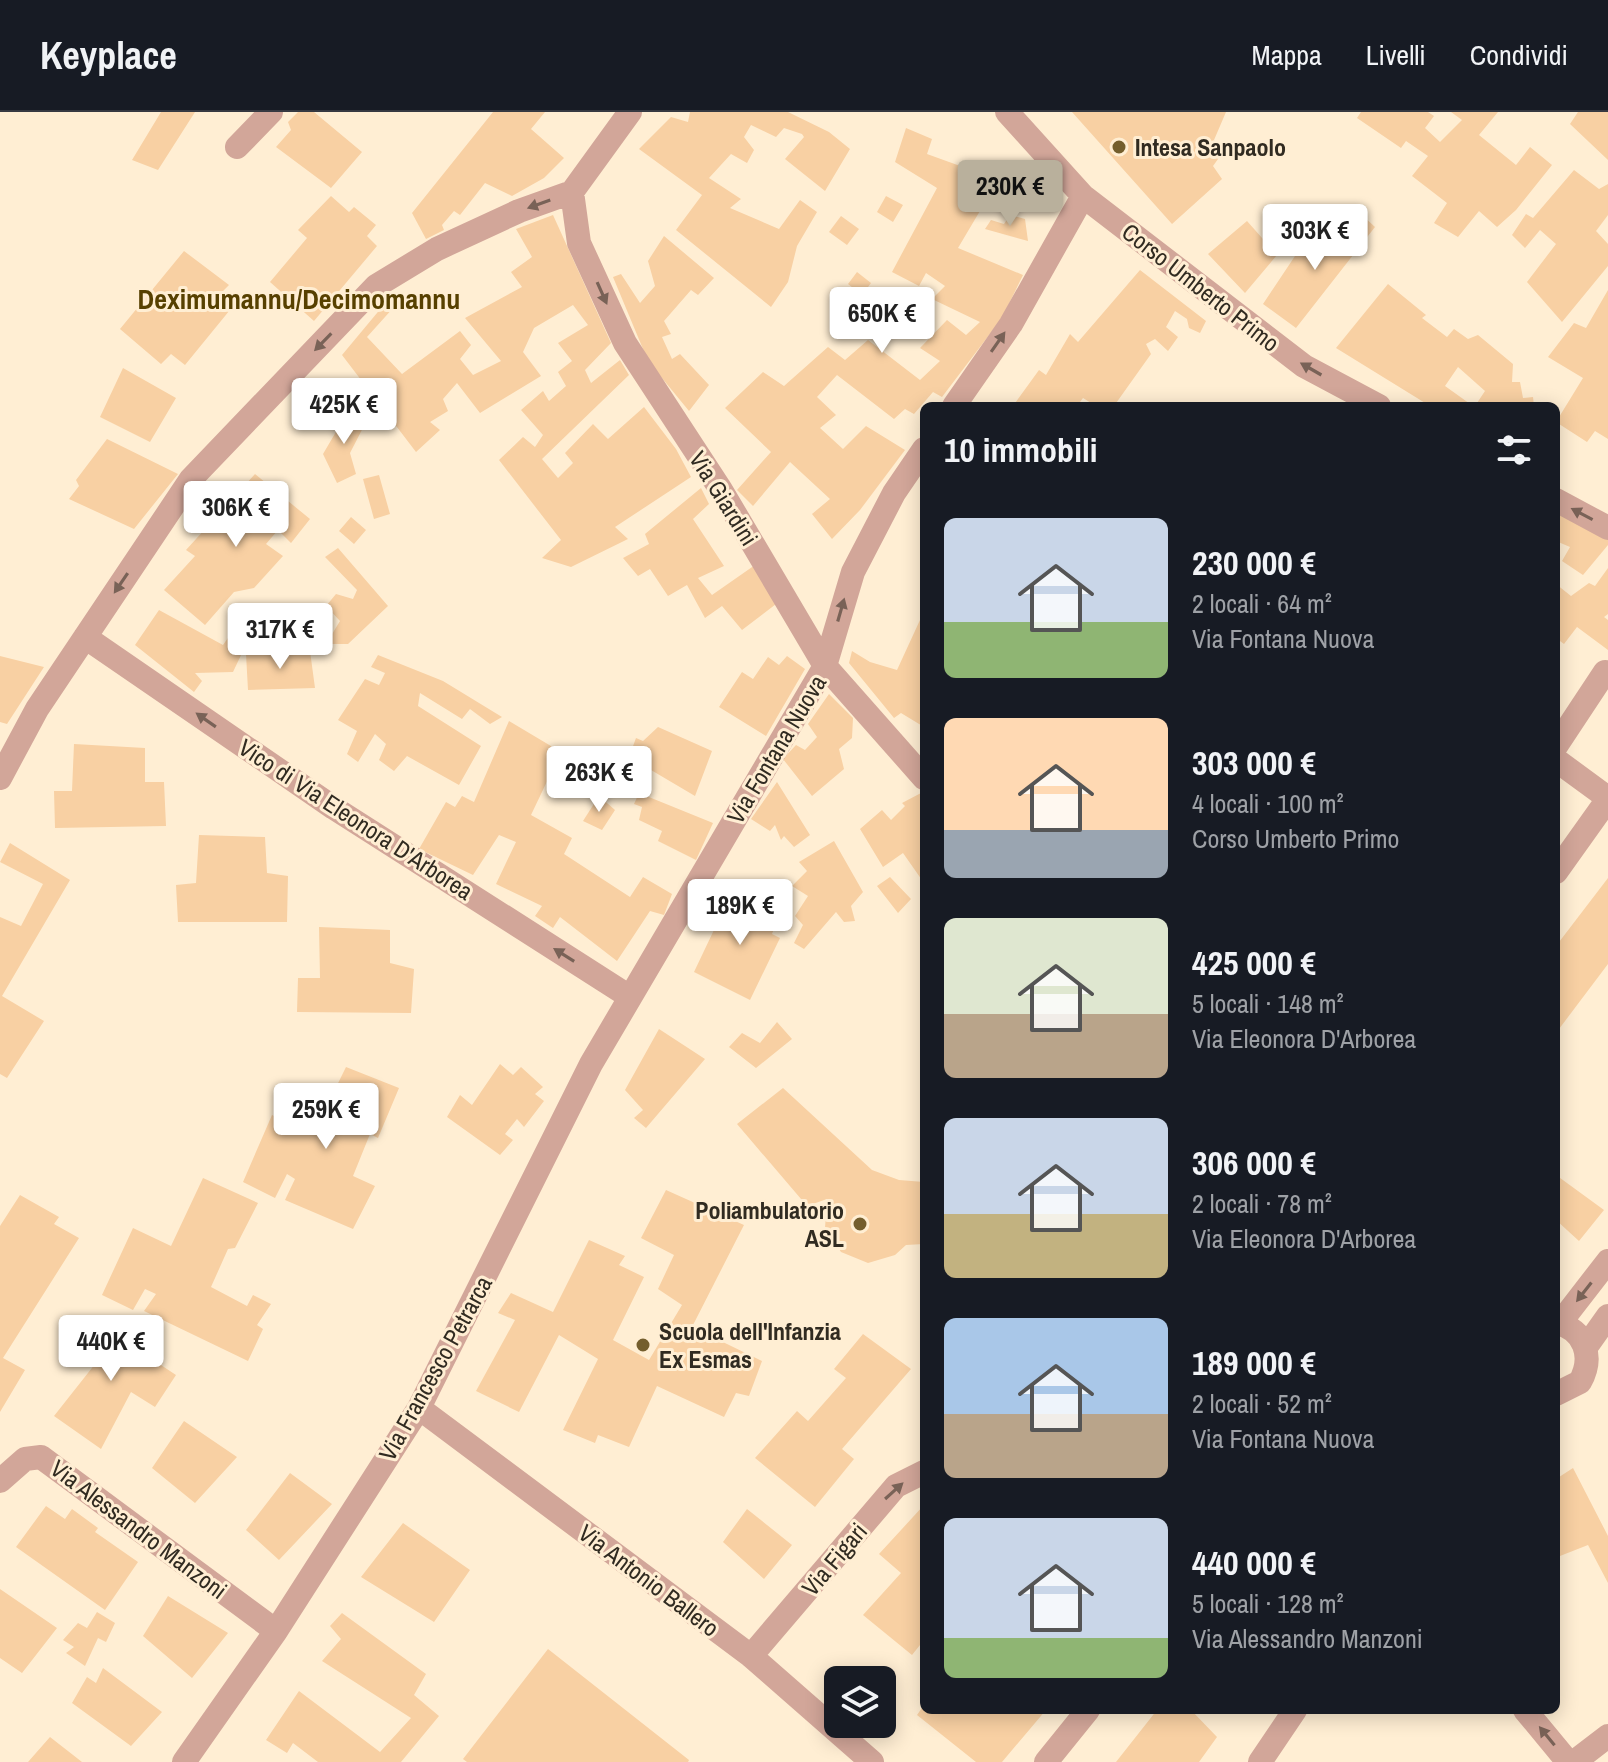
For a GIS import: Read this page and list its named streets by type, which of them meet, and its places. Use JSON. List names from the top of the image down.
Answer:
{
  "streets": {
    "street": [
      "Corso Umberto Primo",
      "Via Giardini",
      "Via Fontana Nuova",
      "Vico di Via Eleonora D'Arborea",
      "Via Francesco Petrarca",
      "Via Alessandro Manzoni",
      "Via Figari",
      "Via Antonio Ballero"
    ]
  },
  "crossings": [
    ["Via Giardini", "Via Fontana Nuova"],
    ["Via Fontana Nuova", "Vico di Via Eleonora D'Arborea"],
    ["Via Fontana Nuova", "Via Francesco Petrarca"],
    ["Vico di Via Eleonora D'Arborea", "Via Francesco Petrarca"],
    ["Via Francesco Petrarca", "Via Alessandro Manzoni"],
    ["Via Francesco Petrarca", "Via Antonio Ballero"],
    ["Via Figari", "Via Antonio Ballero"]
  ],
  "one_way": [
    "Corso Umberto Primo",
    "Via Giardini",
    "Via Fontana Nuova",
    "Vico di Via Eleonora D'Arborea",
    "Via Figari"
  ],
  "districts": ["Deximumannu/Decimomannu"],
  "places": ["Intesa Sanpaolo", "Poliambulatorio ASL", "Scuola dell'Infanzia Ex Esmas"],
  "page": {
    "header": "Keyplace",
    "nav": ["Mappa", "Livelli", "Condividi"],
    "price": [
      "230K €",
      "303K €",
      "650K €",
      "425K €",
      "306K €",
      "317K €",
      "263K €",
      "189K €",
      "259K €",
      "440K €"
    ],
    "heading": "10 immobili",
    "list": [
      {
        "name": "230 000 €",
        "note": "2 locali · 64 m² · Via Fontana Nuova"
      },
      {
        "name": "303 000 €",
        "note": "4 locali · 100 m² · Corso Umberto Primo"
      },
      {
        "name": "425 000 €",
        "note": "5 locali · 148 m² · Via Eleonora D'Arborea"
      },
      {
        "name": "306 000 €",
        "note": "2 locali · 78 m² · Via Eleonora D'Arborea"
      },
      {
        "name": "189 000 €",
        "note": "2 locali · 52 m² · Via Fontana Nuova"
      },
      {
        "name": "440 000 €",
        "note": "5 locali · 128 m² · Via Alessandro Manzoni"
      }
    ]
  }
}
